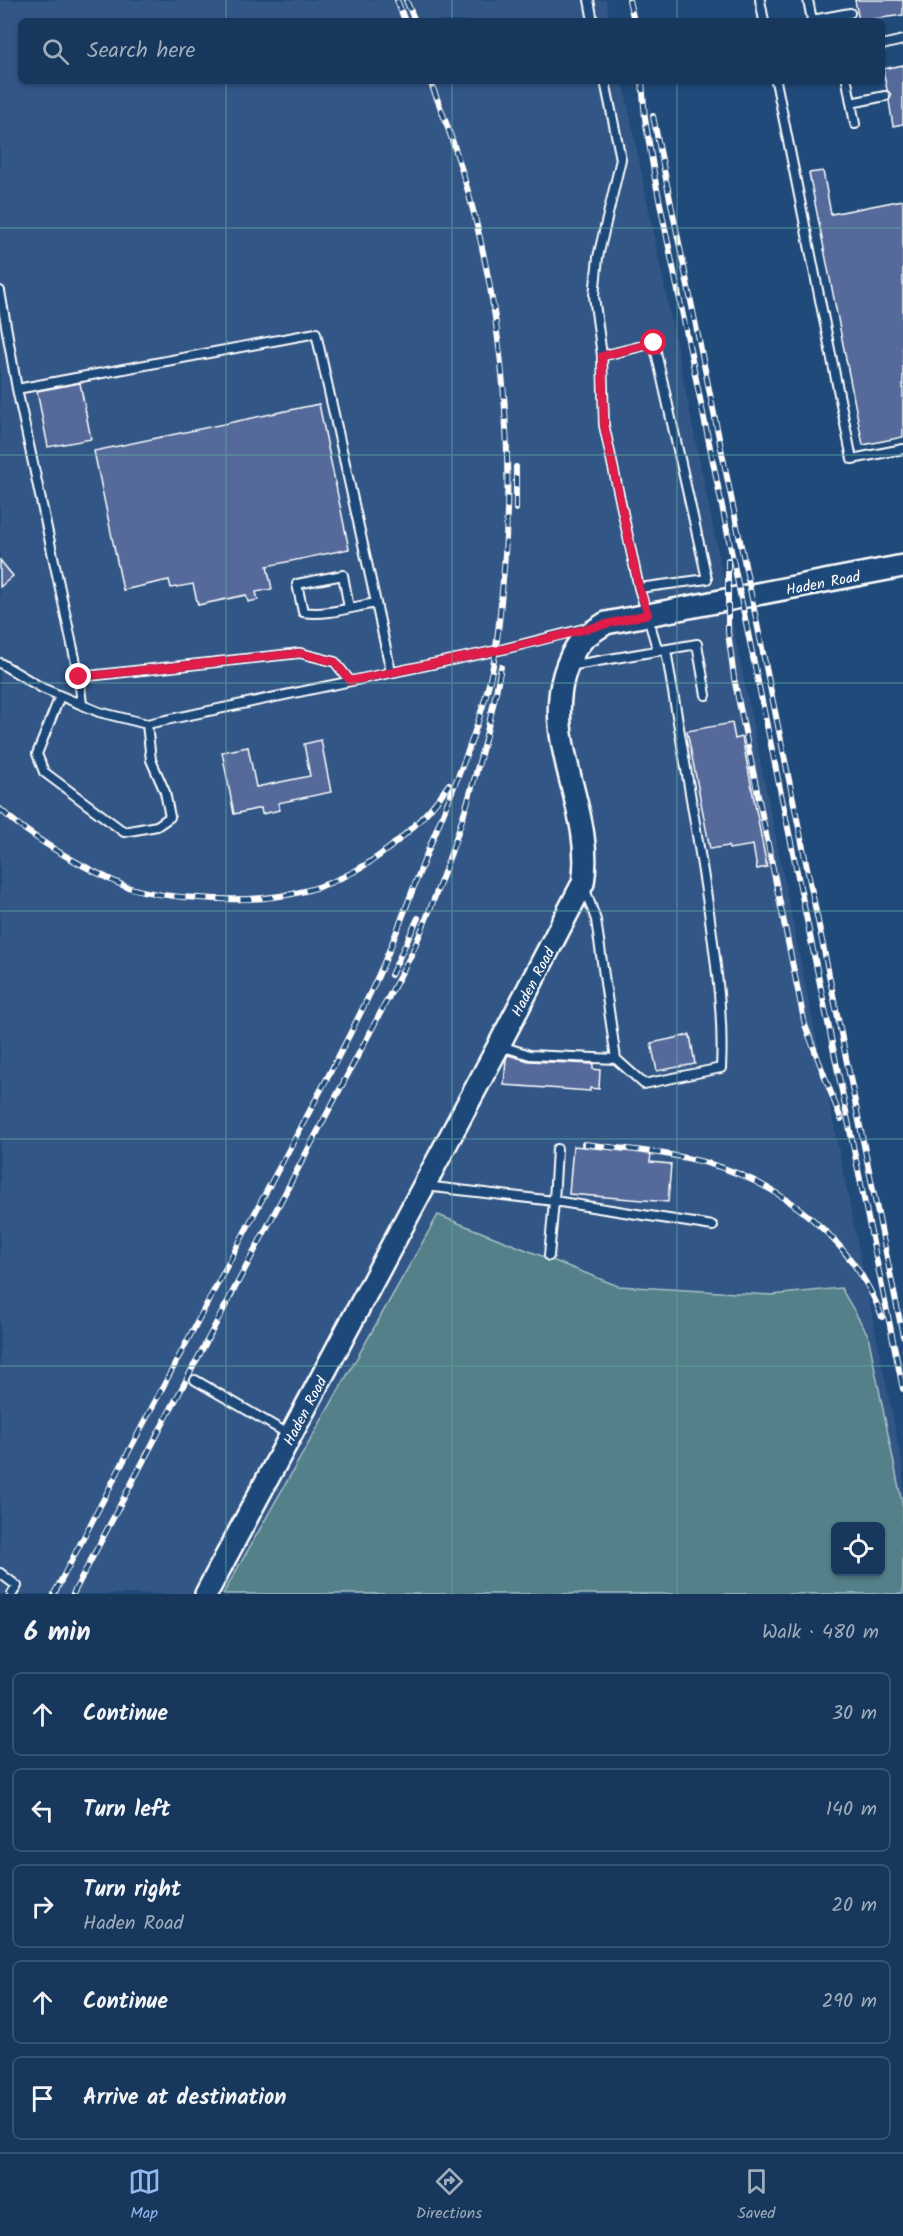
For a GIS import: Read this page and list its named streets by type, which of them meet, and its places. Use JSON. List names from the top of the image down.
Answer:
{
  "streets": {
    "street": ["Haden Road"]
  },
  "page": {
    "search": "Search here",
    "heading": ["6 min", "Walk · 480 m"],
    "list": [
      ["Continue", "30 m"],
      ["Turn left", "140 m"],
      ["Turn right", "Haden Road", "20 m"],
      ["Continue", "290 m"],
      "Arrive at destination"
    ],
    "nav": ["Map", "Directions", "Saved"]
  }
}
